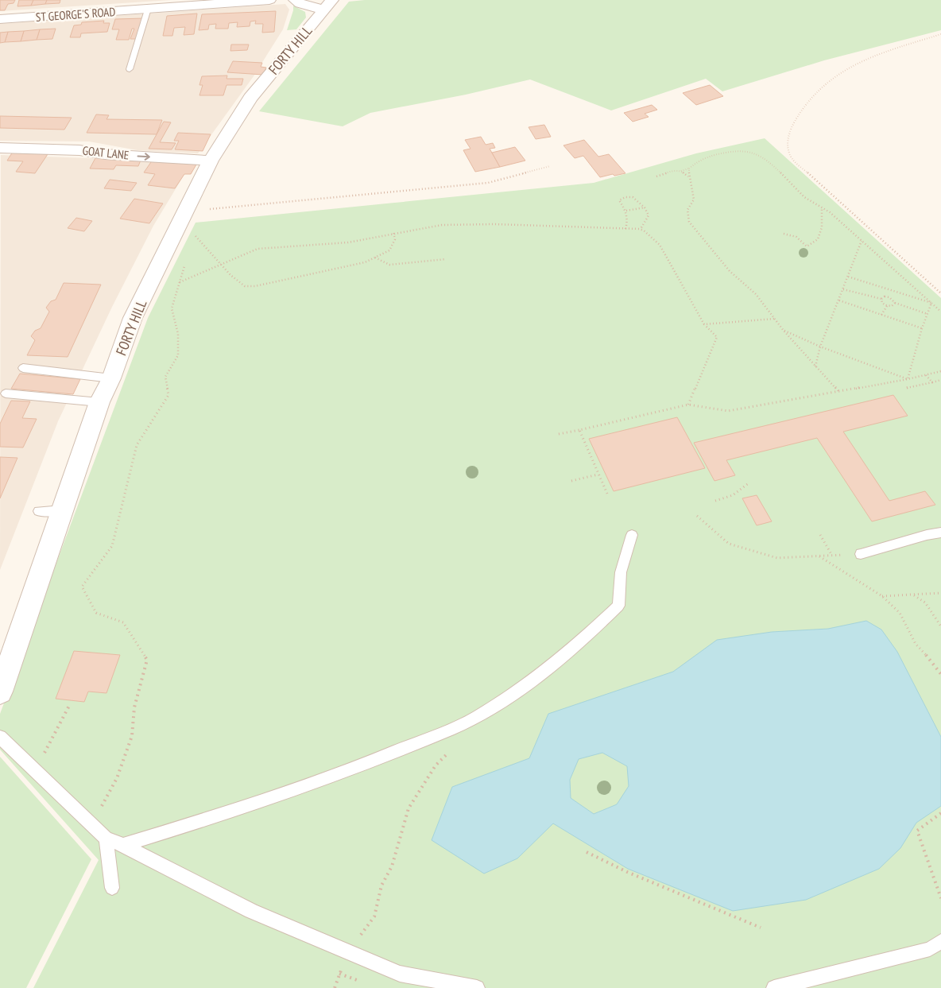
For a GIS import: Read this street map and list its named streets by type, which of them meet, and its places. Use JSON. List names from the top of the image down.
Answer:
{
  "streets": {
    "street": ["ST GEORGE'S ROAD", "FORTY HILL", "GOAT LANE"]
  },
  "crossings": [
    ["FORTY HILL", "GOAT LANE"]
  ],
  "one_way": ["GOAT LANE"]
}
